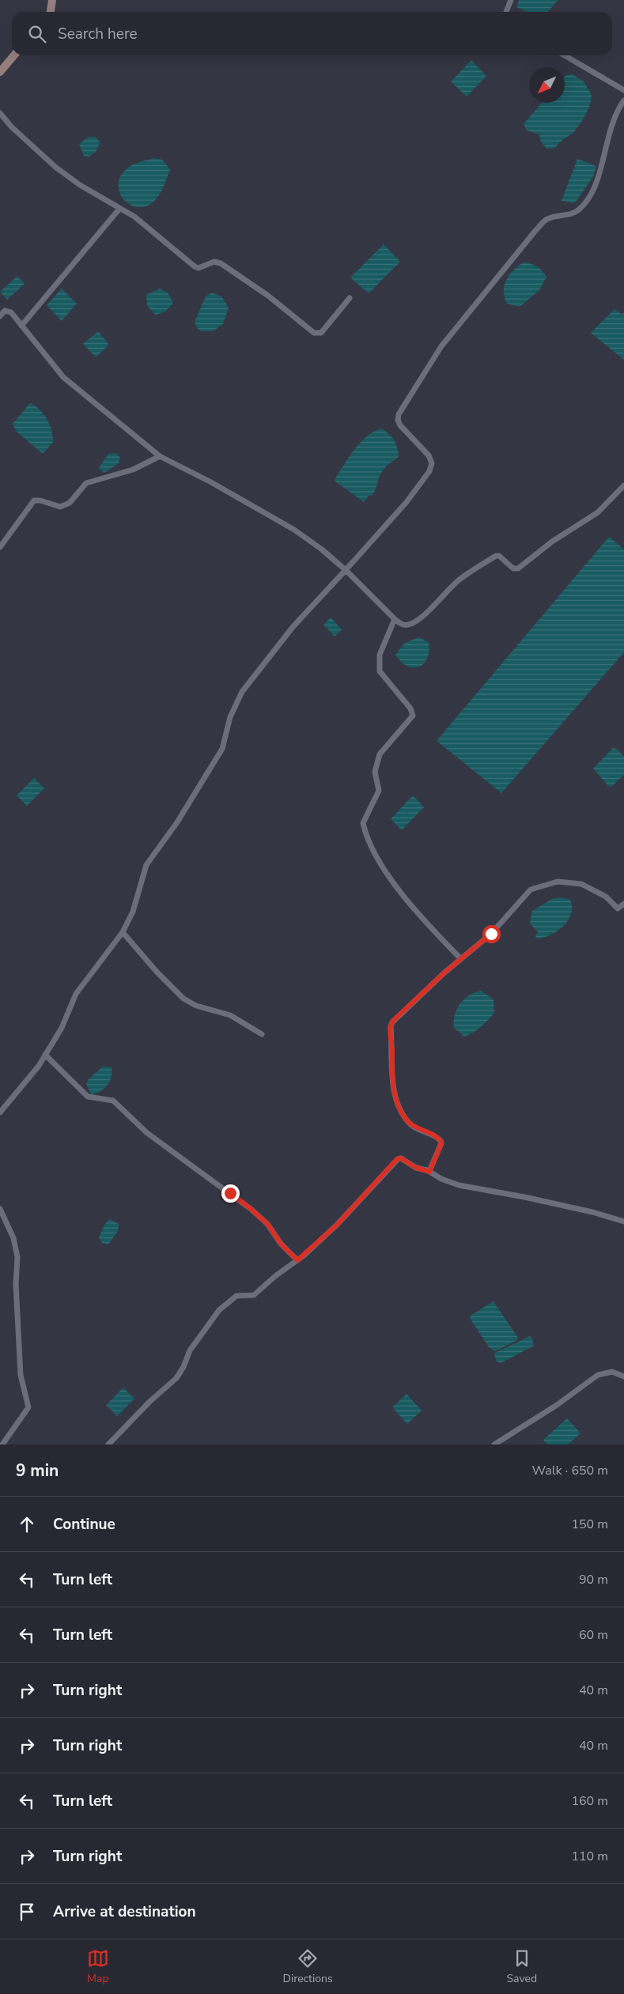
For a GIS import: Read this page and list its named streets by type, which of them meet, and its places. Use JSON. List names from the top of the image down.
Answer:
{
  "north": "bottom left",
  "page": {
    "search": "Search here",
    "heading": ["9 min", "Walk · 650 m"],
    "list": [
      ["Continue", "150 m"],
      ["Turn left", "90 m"],
      ["Turn left", "60 m"],
      ["Turn right", "40 m"],
      ["Turn right", "40 m"],
      ["Turn left", "160 m"],
      ["Turn right", "110 m"],
      "Arrive at destination"
    ],
    "nav": ["Map", "Directions", "Saved"]
  }
}
